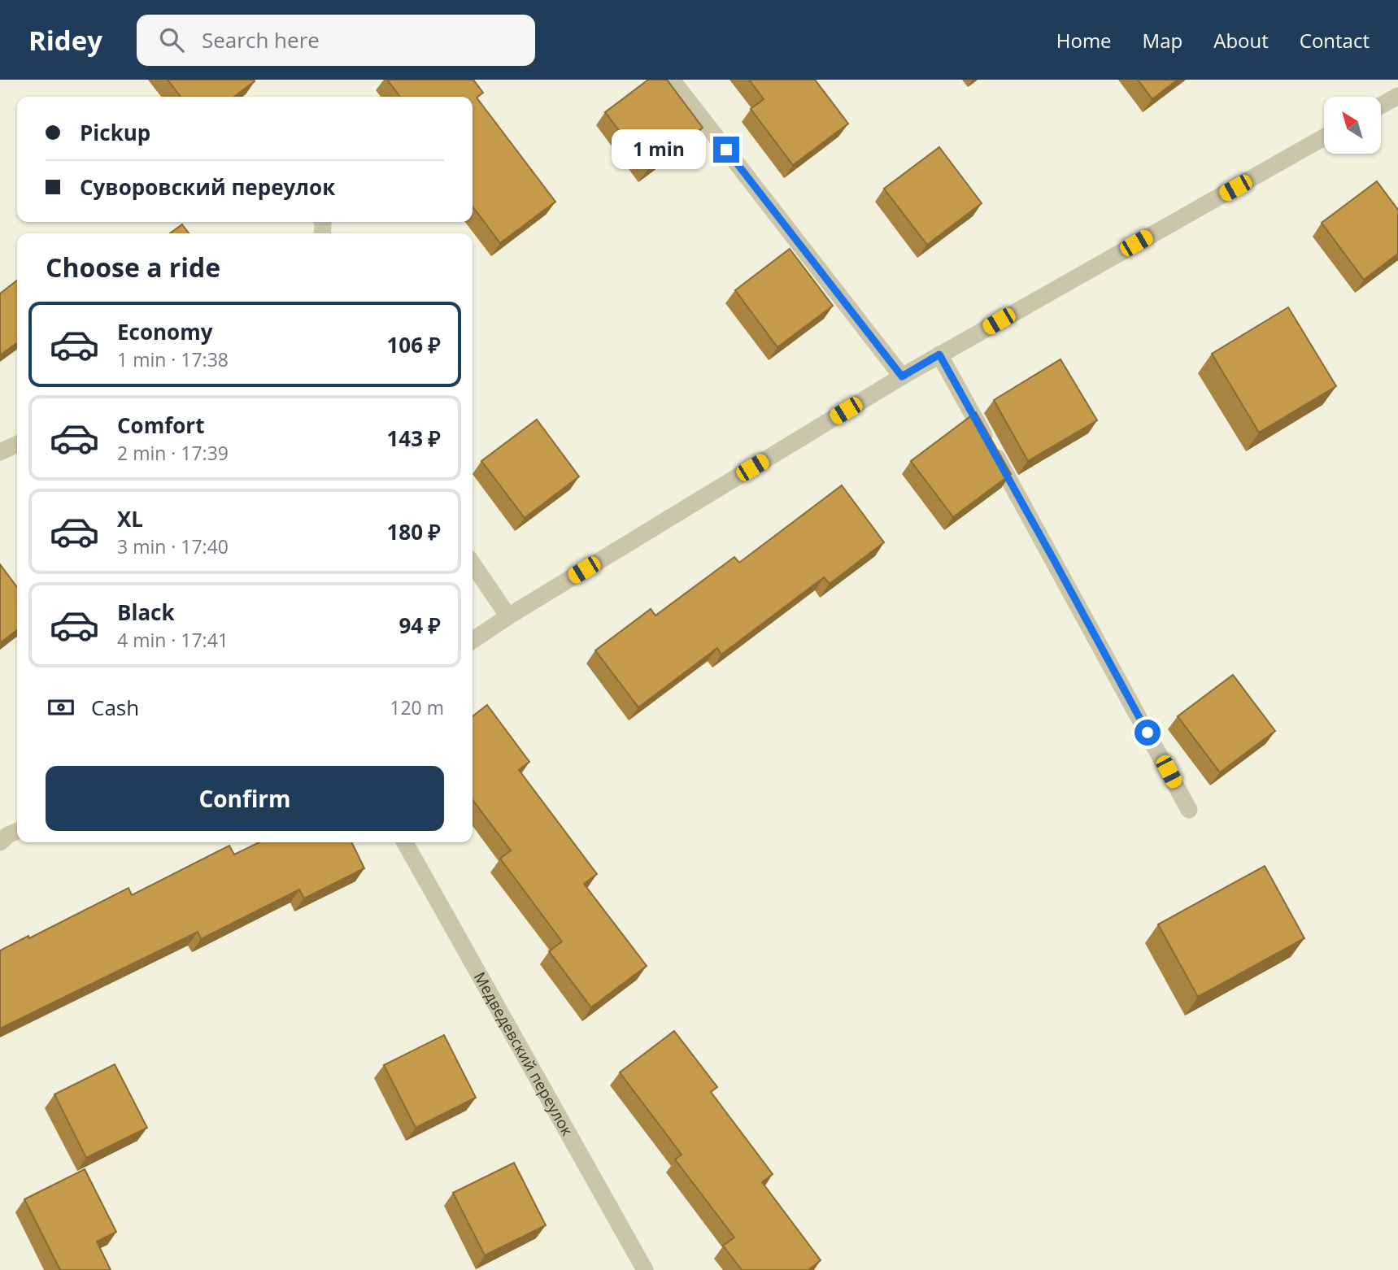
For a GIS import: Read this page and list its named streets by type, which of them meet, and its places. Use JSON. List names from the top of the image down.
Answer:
{
  "streets": {
    "street": ["Медведевский переулок"]
  },
  "north": "top left",
  "page": {
    "header": "Ridey",
    "search": "Search here",
    "nav": [
      "Home",
      "Map",
      "About",
      "Contact"
    ],
    "banner": ["Pickup", "Суворовский переулок"],
    "bubble": "1 min",
    "heading": "Choose a ride",
    "list": [
      {
        "name": "Economy",
        "note": "1 min · 17:38",
        "value": "106 ₽"
      },
      {
        "name": "Comfort",
        "note": "2 min · 17:39",
        "value": "143 ₽"
      },
      {
        "name": "XL",
        "note": "3 min · 17:40",
        "value": "180 ₽"
      },
      {
        "name": "Black",
        "note": "4 min · 17:41",
        "value": "94 ₽"
      }
    ],
    "pay": ["Cash", "120 m"],
    "buttons": "Confirm"
  }
}
